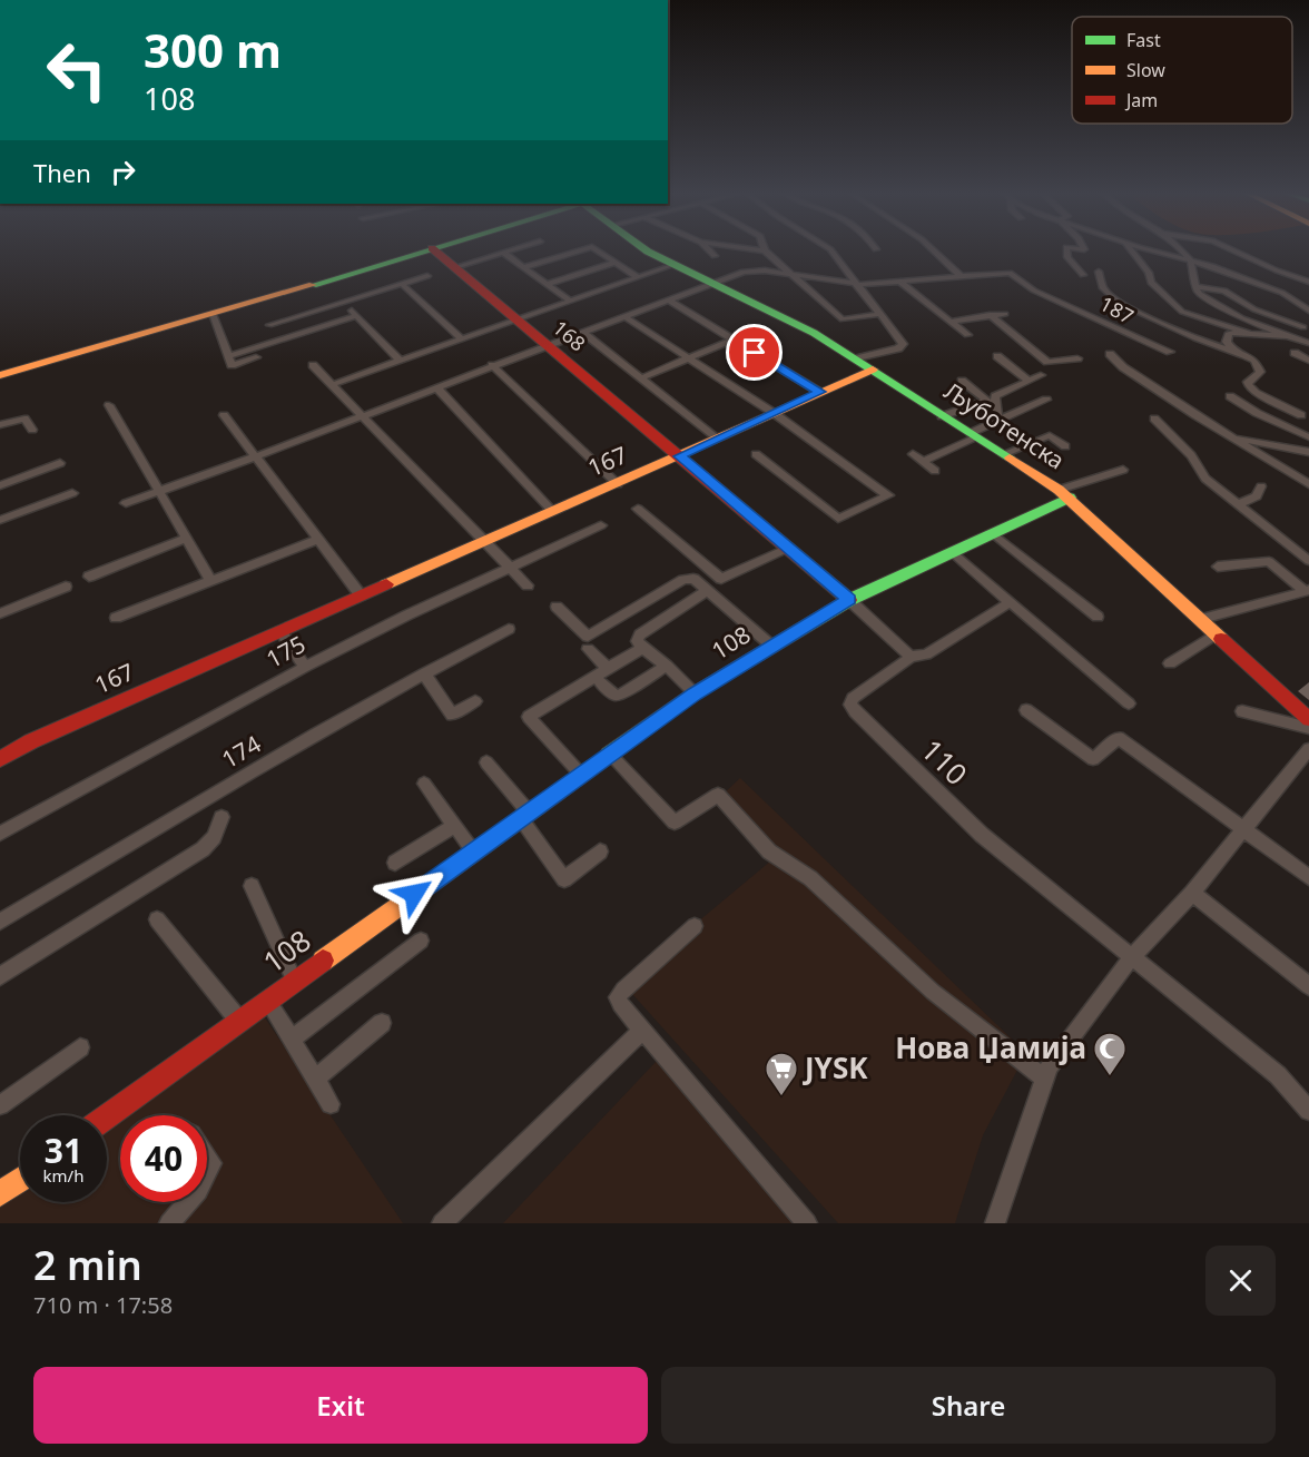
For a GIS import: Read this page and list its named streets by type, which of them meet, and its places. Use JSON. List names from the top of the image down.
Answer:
{
  "streets": {
    "street": [
      "187",
      "168",
      "Љуботенска",
      "167",
      "108",
      "175",
      "174",
      "110"
    ]
  },
  "crossings": [
    ["187", "168"],
    ["187", "Љуботенска"],
    ["168", "167"],
    ["Љуботенска", "167"],
    ["Љуботенска", "108"]
  ],
  "places": {
    "mosque": ["Нова Џамија"],
    "supermarket": ["JYSK"]
  },
  "legend": ["Fast", "Slow", "Jam"],
  "page": {
    "turn": ["300 m", "108"],
    "then": "Then",
    "speed": "31 km/h",
    "limit": "40",
    "heading": ["2 min", "710 m · 17:58"],
    "buttons": ["Exit", "Share"]
  }
}
